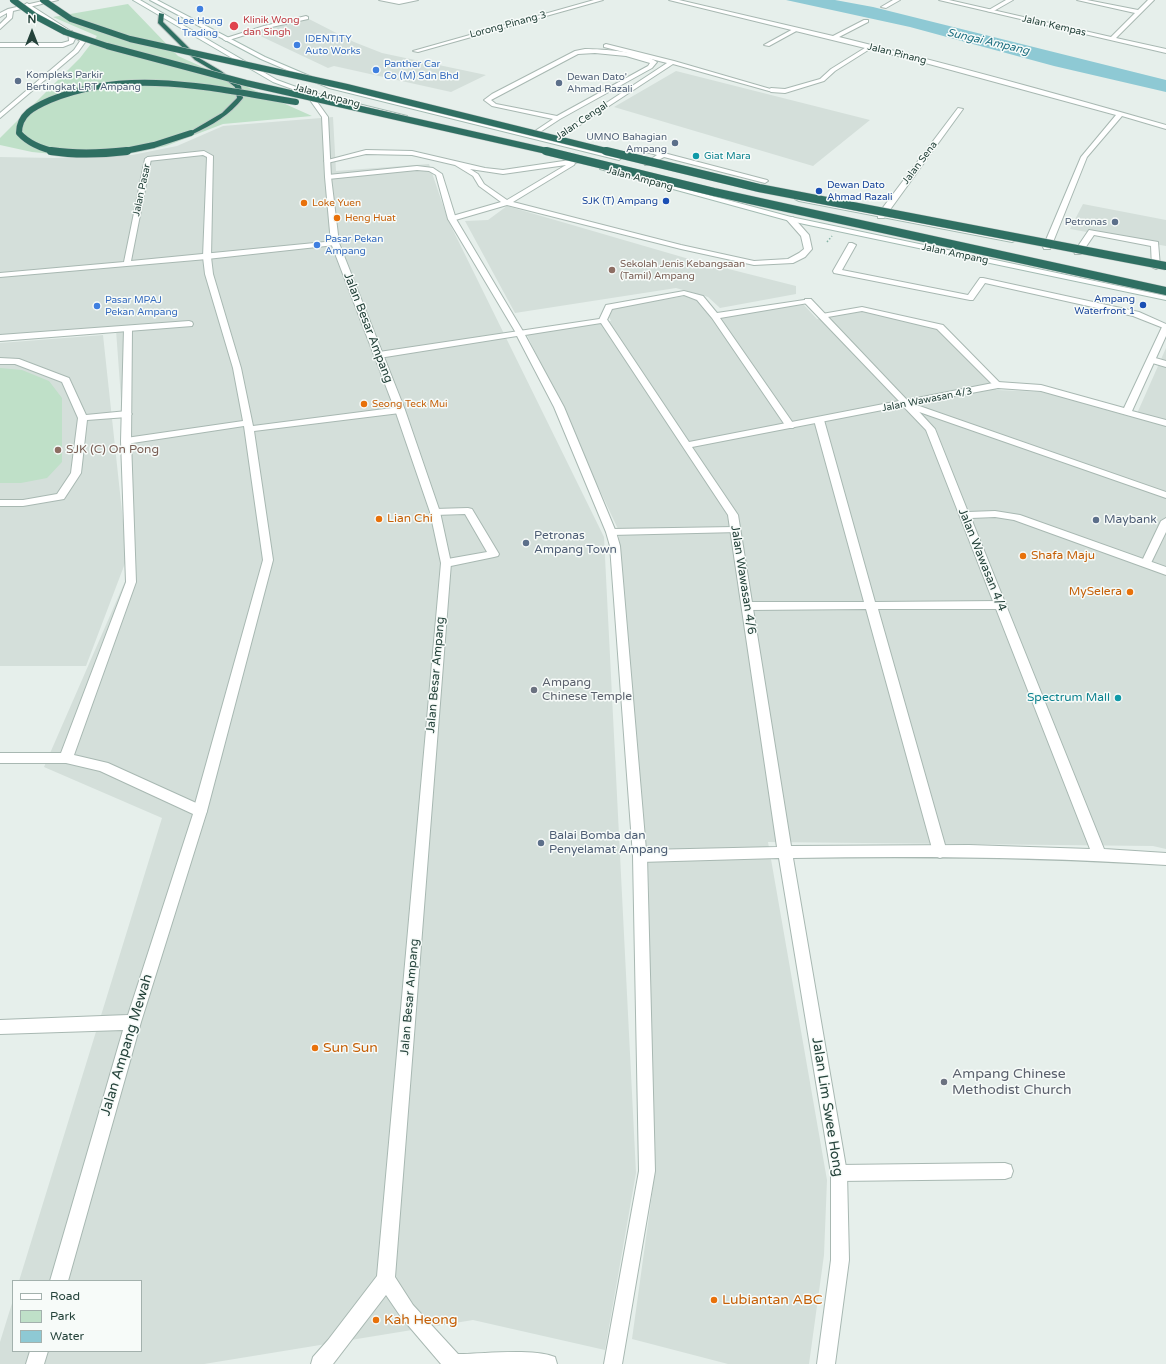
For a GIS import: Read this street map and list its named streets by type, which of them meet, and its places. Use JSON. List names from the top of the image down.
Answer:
{
  "streets": {
    "street": [
      "Lorong Pinang 3",
      "Jalan Kempas",
      "Jalan Pinang",
      "Jalan Ampang",
      "Jalan Cengal",
      "Jalan Sena",
      "Jalan Pasar",
      "Jalan Besar Ampang",
      "Jalan Wawasan 4/3",
      "Jalan Wawasan 4/4",
      "Jalan Wawasan 4/6",
      "Jalan Ampang Mewah",
      "Jalan Lim Swee Hong"
    ]
  },
  "crossings": [
    ["Jalan Ampang", "Jalan Cengal"],
    ["Jalan Ampang", "Jalan Sena"],
    ["Jalan Ampang", "Jalan Besar Ampang"],
    ["Jalan Pasar", "Jalan Ampang Mewah"],
    ["Jalan Wawasan 4/3", "Jalan Wawasan 4/4"],
    ["Jalan Wawasan 4/3", "Jalan Wawasan 4/6"],
    ["Jalan Wawasan 4/6", "Jalan Lim Swee Hong"]
  ],
  "water": ["Sungai Ampang"],
  "places": [
    "Lee Hong Trading",
    "Klinik Wong dan Singh",
    "IDENTITY Auto Works",
    "Panther Car Co (M) Sdn Bhd",
    "Kompleks Parkir Bertingkat LRT Ampang",
    "Dewan Dato' Ahmad Razali",
    "UMNO Bahagian Ampang",
    "Giat Mara",
    "Dewan Dato Ahmad Razali",
    "SJK (T) Ampang",
    "Loke Yuen",
    "Heng Huat",
    "Petronas",
    "Pasar Pekan Ampang",
    "Sekolah Jenis Kebangsaan (Tamil) Ampang",
    "Ampang Waterfront 1",
    "Pasar MPAJ Pekan Ampang",
    "Seong Teck Mui",
    "SJK (C) On Pong",
    "Lian Chi",
    "Maybank",
    "Petronas Ampang Town",
    "Shafa Maju",
    "MySelera",
    "Ampang Chinese Temple",
    "Spectrum Mall",
    "Balai Bomba dan Penyelamat Ampang",
    "Sun Sun",
    "Ampang Chinese Methodist Church",
    "Lubiantan ABC",
    "Kah Heong"
  ],
  "legend": ["Road", "Park", "Water"],
  "north": "top"
}
